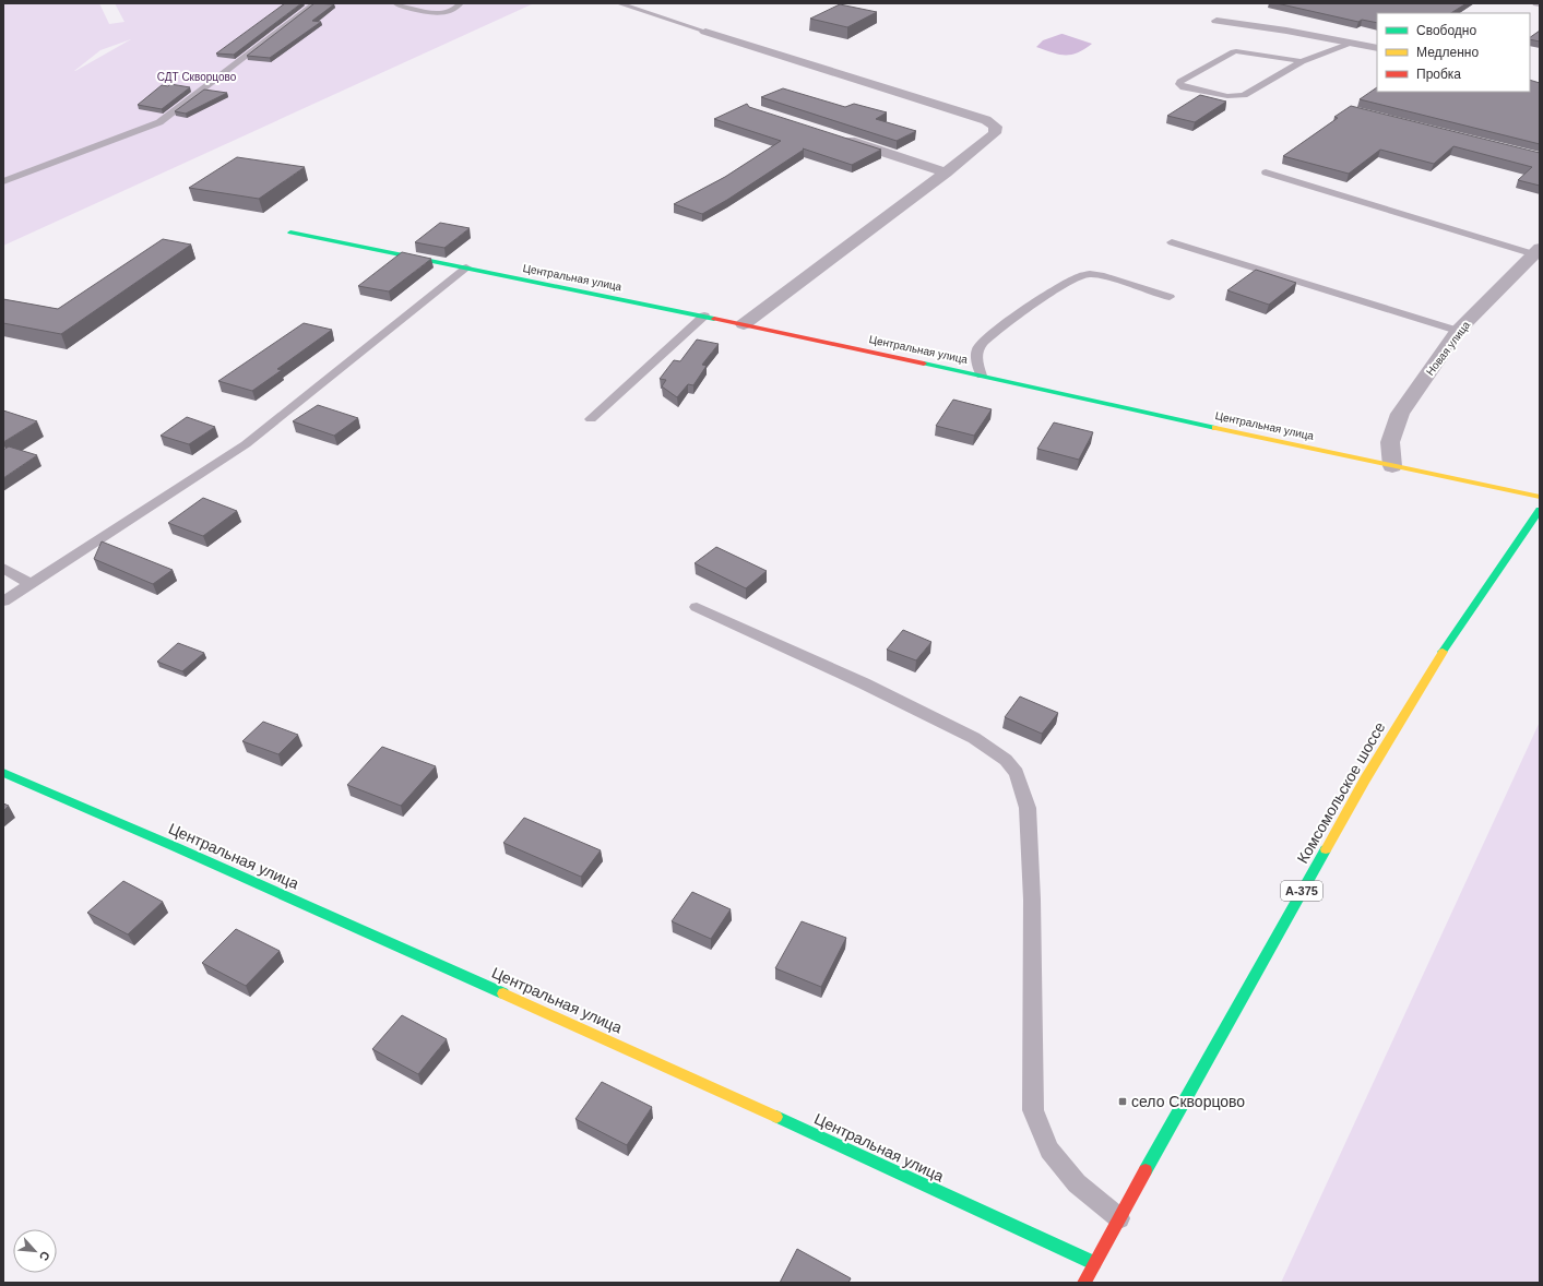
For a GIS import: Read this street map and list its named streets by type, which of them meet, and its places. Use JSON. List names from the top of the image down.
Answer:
{
  "streets": {
    "main road": ["Центральная улица", "Комсомольское шоссе", "А-375"],
    "street": ["Новая улица"]
  },
  "crossings": [
    ["Центральная улица", "Новая улица"],
    ["Центральная улица", "Комсомольское шоссе"]
  ],
  "parks": ["СДТ Скворцово"],
  "places": {
    "transit": ["село Скворцово"]
  },
  "legend": ["Свободно", "Медленно", "Пробка"],
  "north": "bottom right"
}
